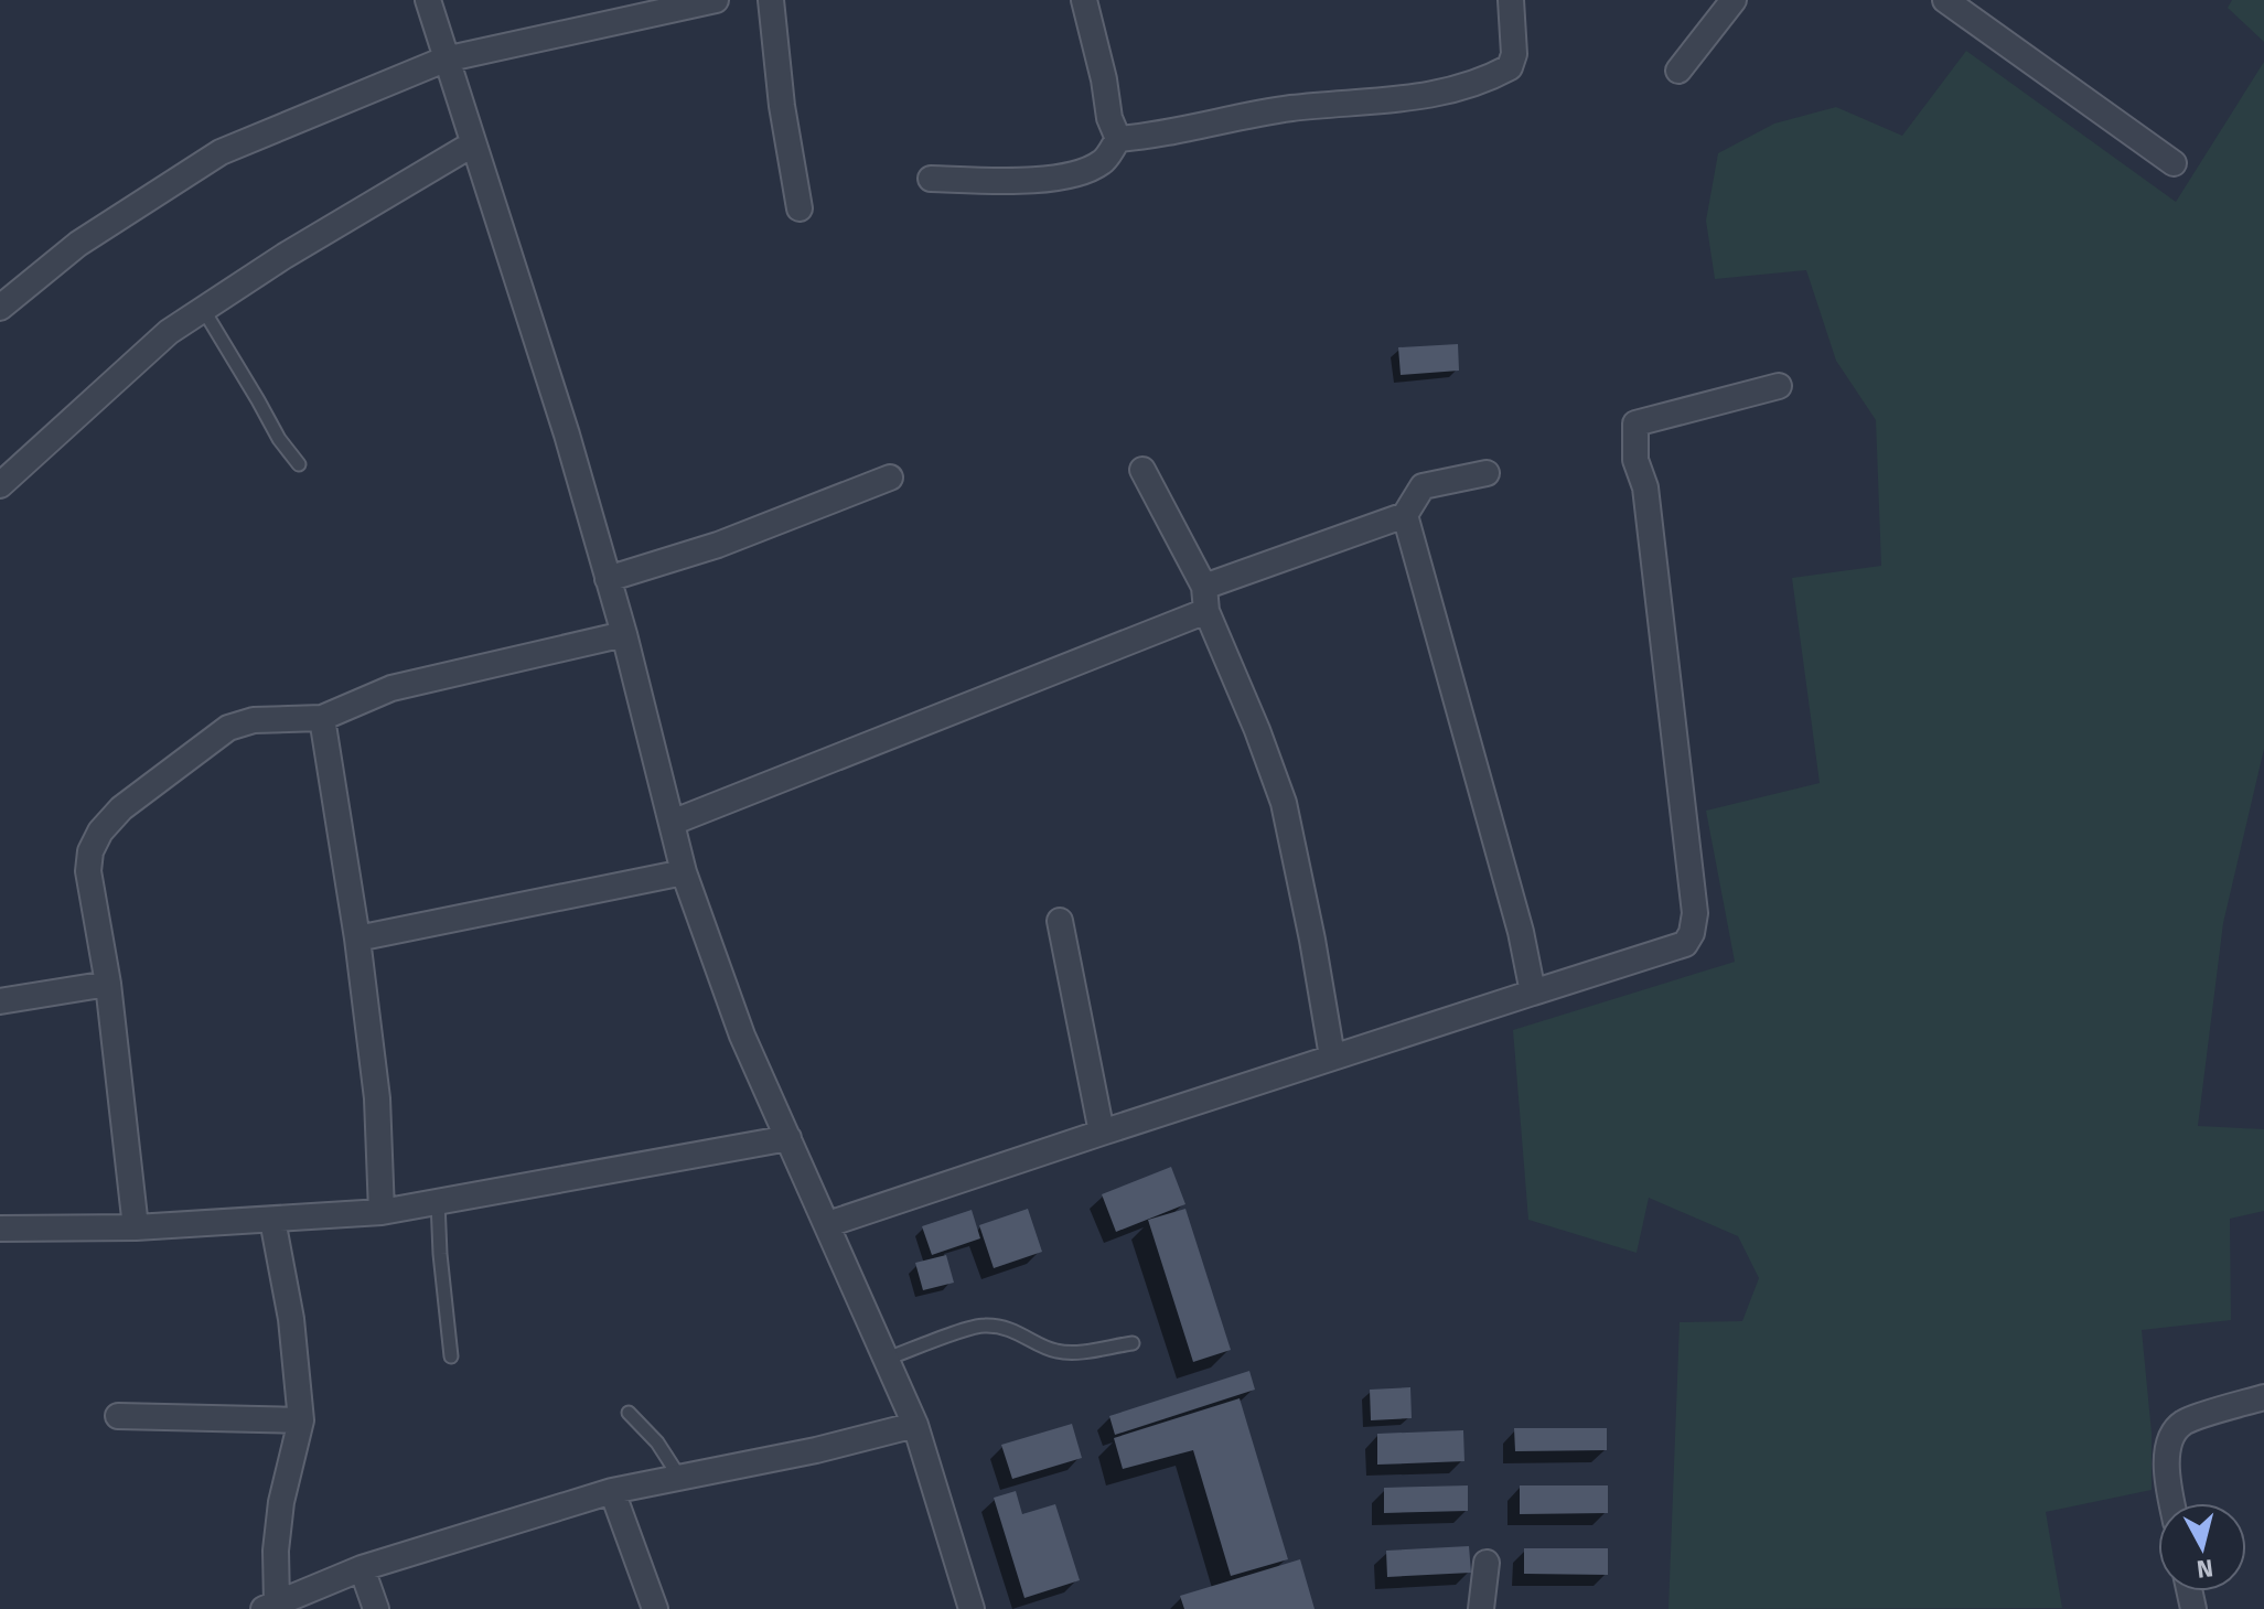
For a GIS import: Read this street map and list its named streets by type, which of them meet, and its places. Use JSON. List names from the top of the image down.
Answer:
{
  "north": "bottom"
}
